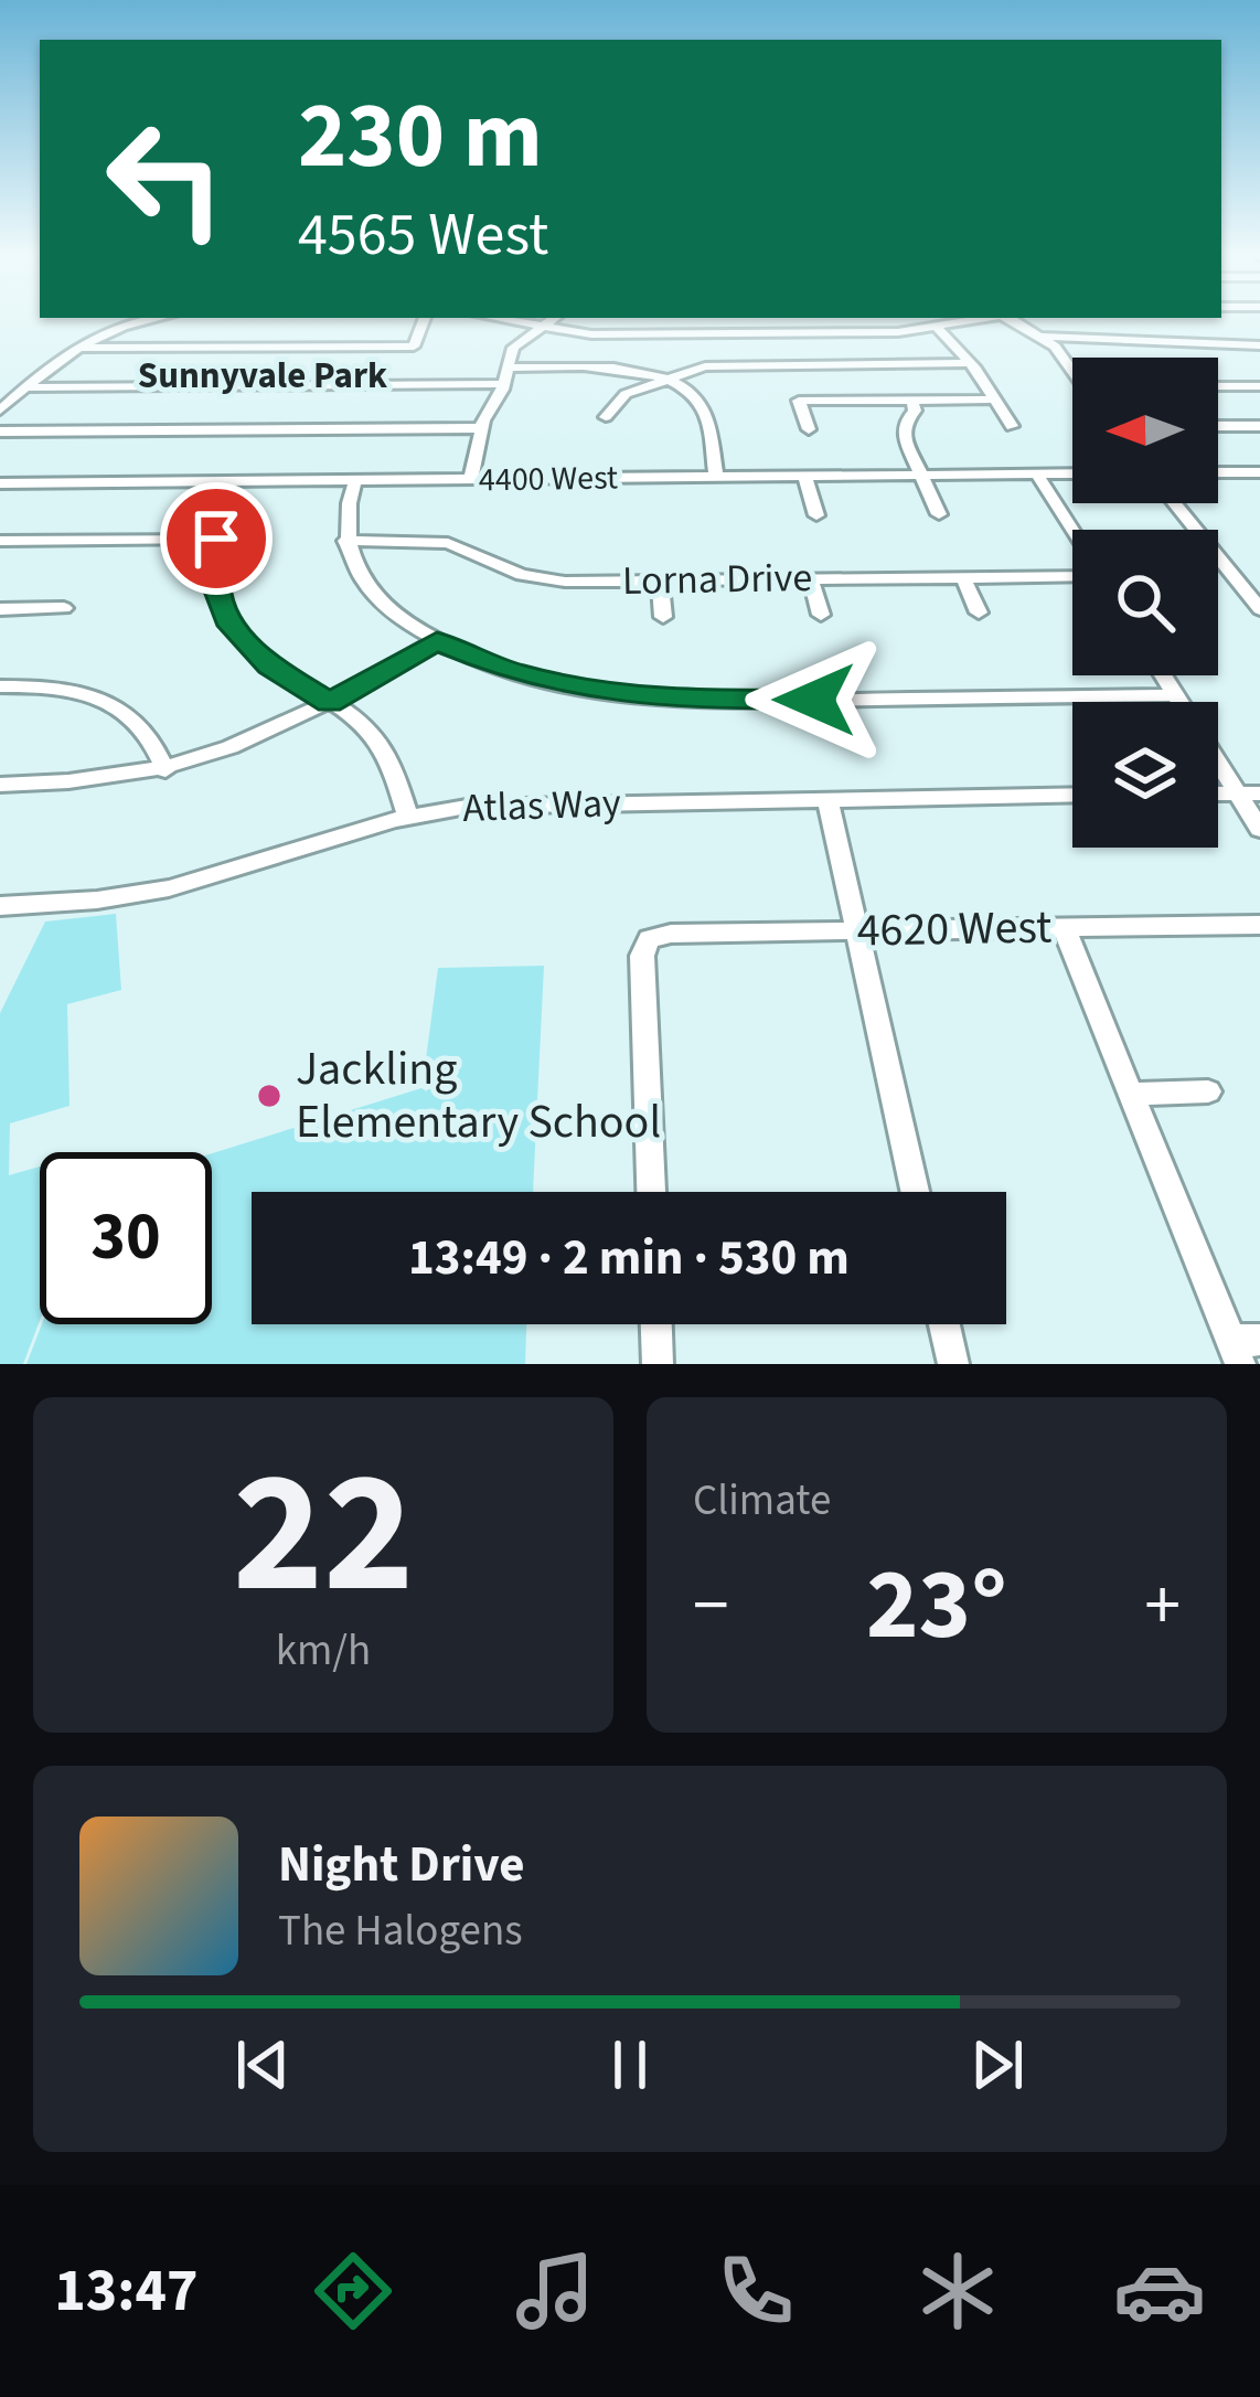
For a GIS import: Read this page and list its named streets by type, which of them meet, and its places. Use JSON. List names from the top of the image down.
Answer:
{
  "streets": {
    "street": [
      "4400 West",
      "Lorna Drive",
      "Atlas Way",
      "4620 West"
    ]
  },
  "districts": ["Sunnyvale Park"],
  "places": ["Jackling Elementary School"],
  "north": "left",
  "page": {
    "turn": ["230 m", "4565 West"],
    "limit": "30",
    "trip": "13:49 · 2 min · 530 m",
    "tile": [
      ["22", "km/h"],
      "Climate"
    ],
    "heat": ["−", "23°", "+"],
    "song": ["Night Drive", "The Halogens"],
    "tabs": "13:47"
  }
}
